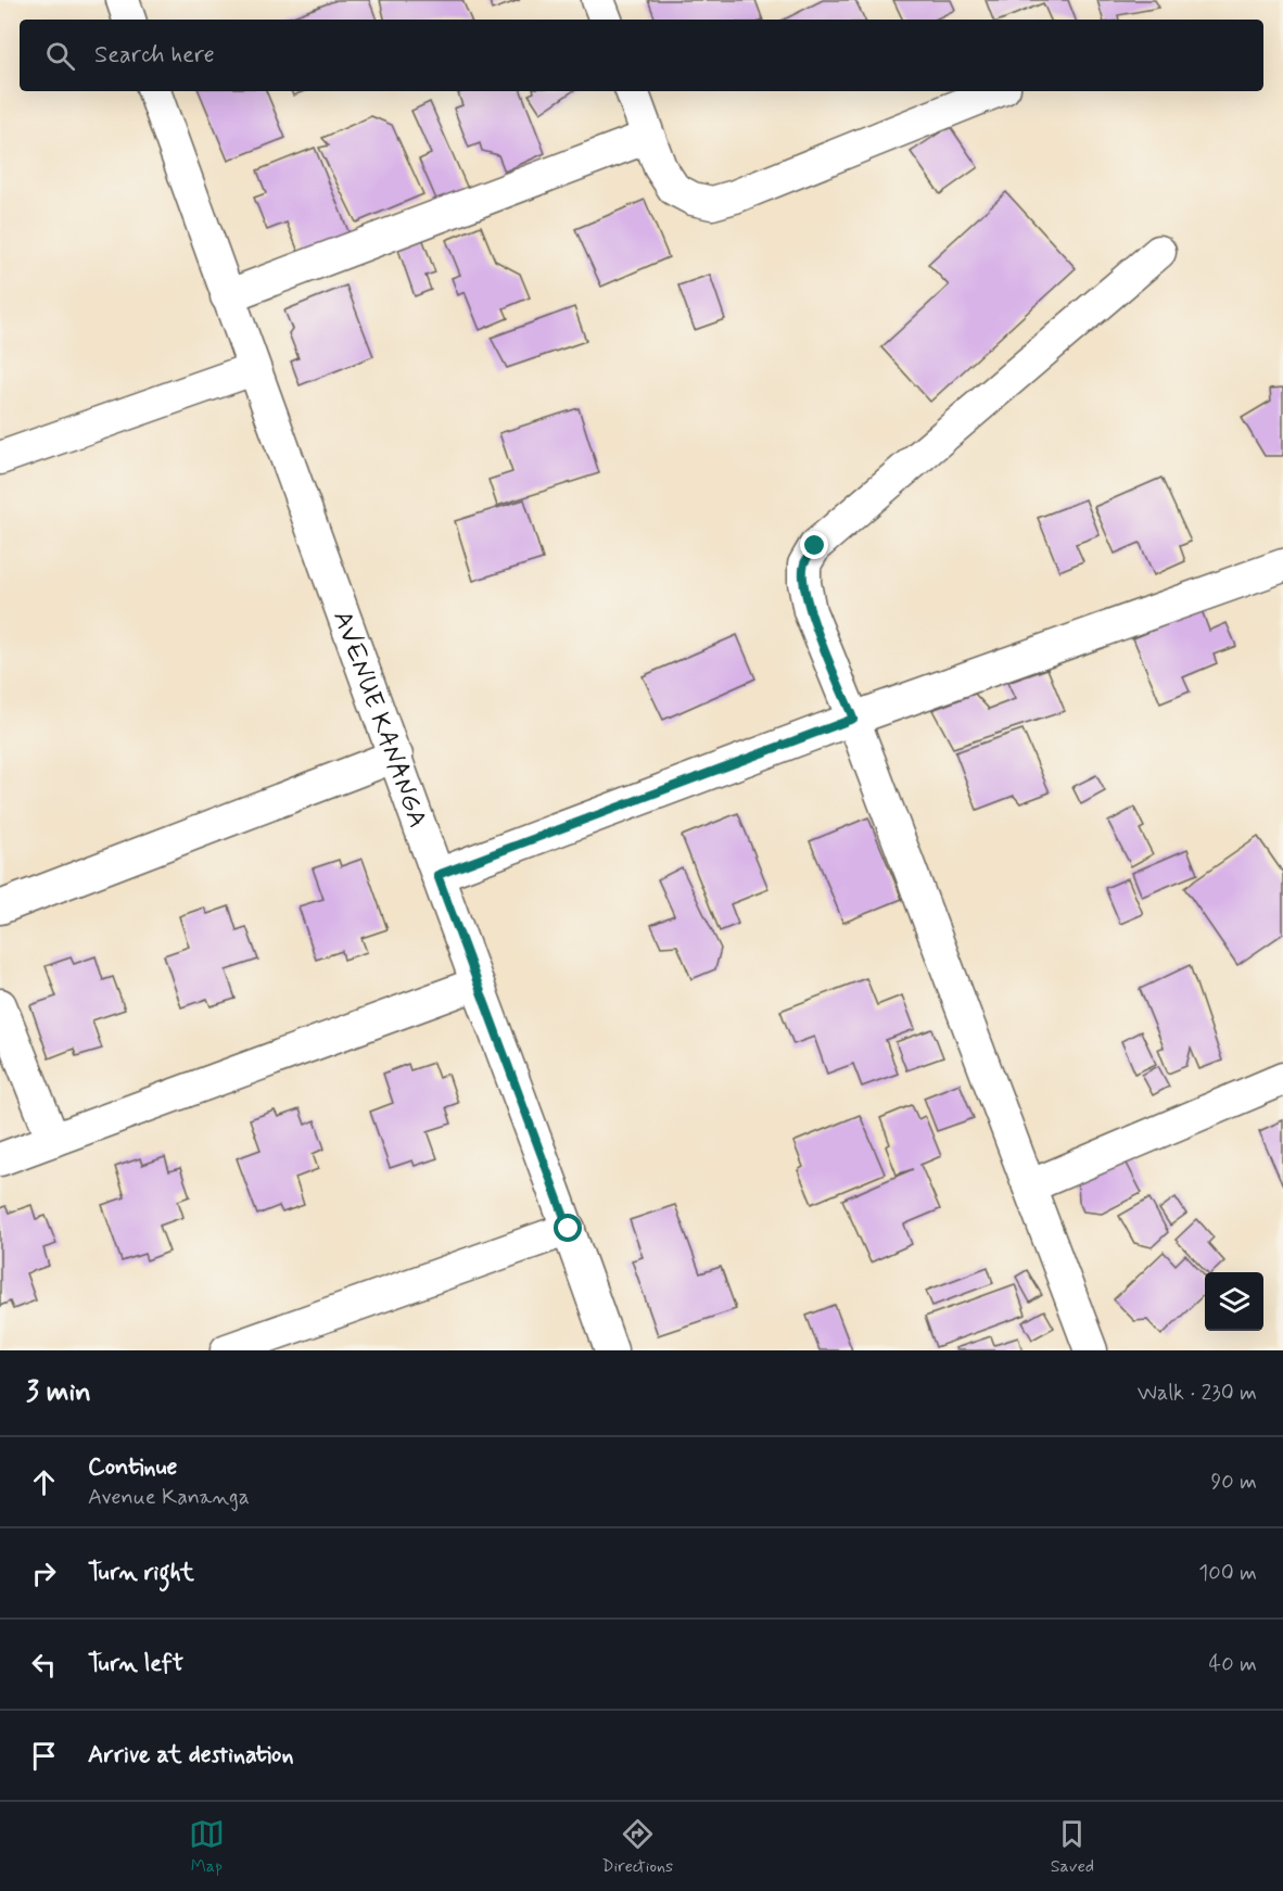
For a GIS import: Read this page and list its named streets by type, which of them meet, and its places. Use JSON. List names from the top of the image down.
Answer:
{
  "streets": {
    "street": ["AVENUE KANANGA"]
  },
  "page": {
    "search": "Search here",
    "heading": ["3 min", "Walk · 230 m"],
    "list": [
      ["Continue", "Avenue Kananga", "90 m"],
      ["Turn right", "100 m"],
      ["Turn left", "40 m"],
      "Arrive at destination"
    ],
    "nav": ["Map", "Directions", "Saved"]
  }
}
